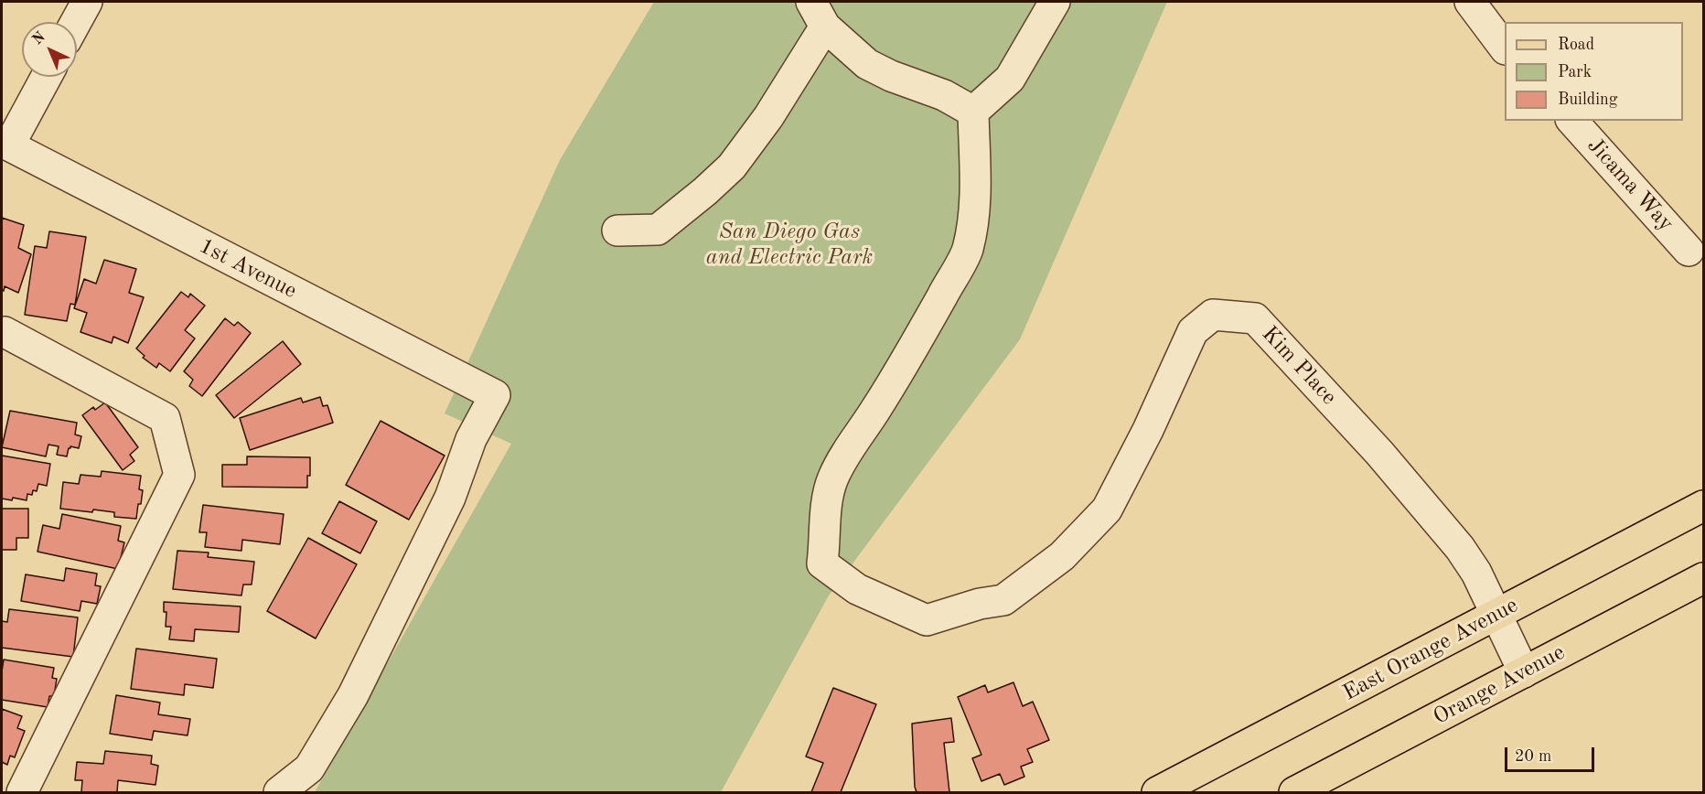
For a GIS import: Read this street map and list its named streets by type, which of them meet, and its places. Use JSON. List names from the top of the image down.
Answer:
{
  "streets": {
    "main road": ["East Orange Avenue", "Orange Avenue"],
    "street": ["Jicama Way", "1st Avenue", "Kim Place"]
  },
  "crossings": [
    ["Kim Place", "East Orange Avenue"],
    ["Kim Place", "Orange Avenue"]
  ],
  "parks": ["San Diego Gas and Electric Park"],
  "legend": ["Road", "Park", "Building"],
  "scale_bar": "20 m",
  "north": "top left"
}
